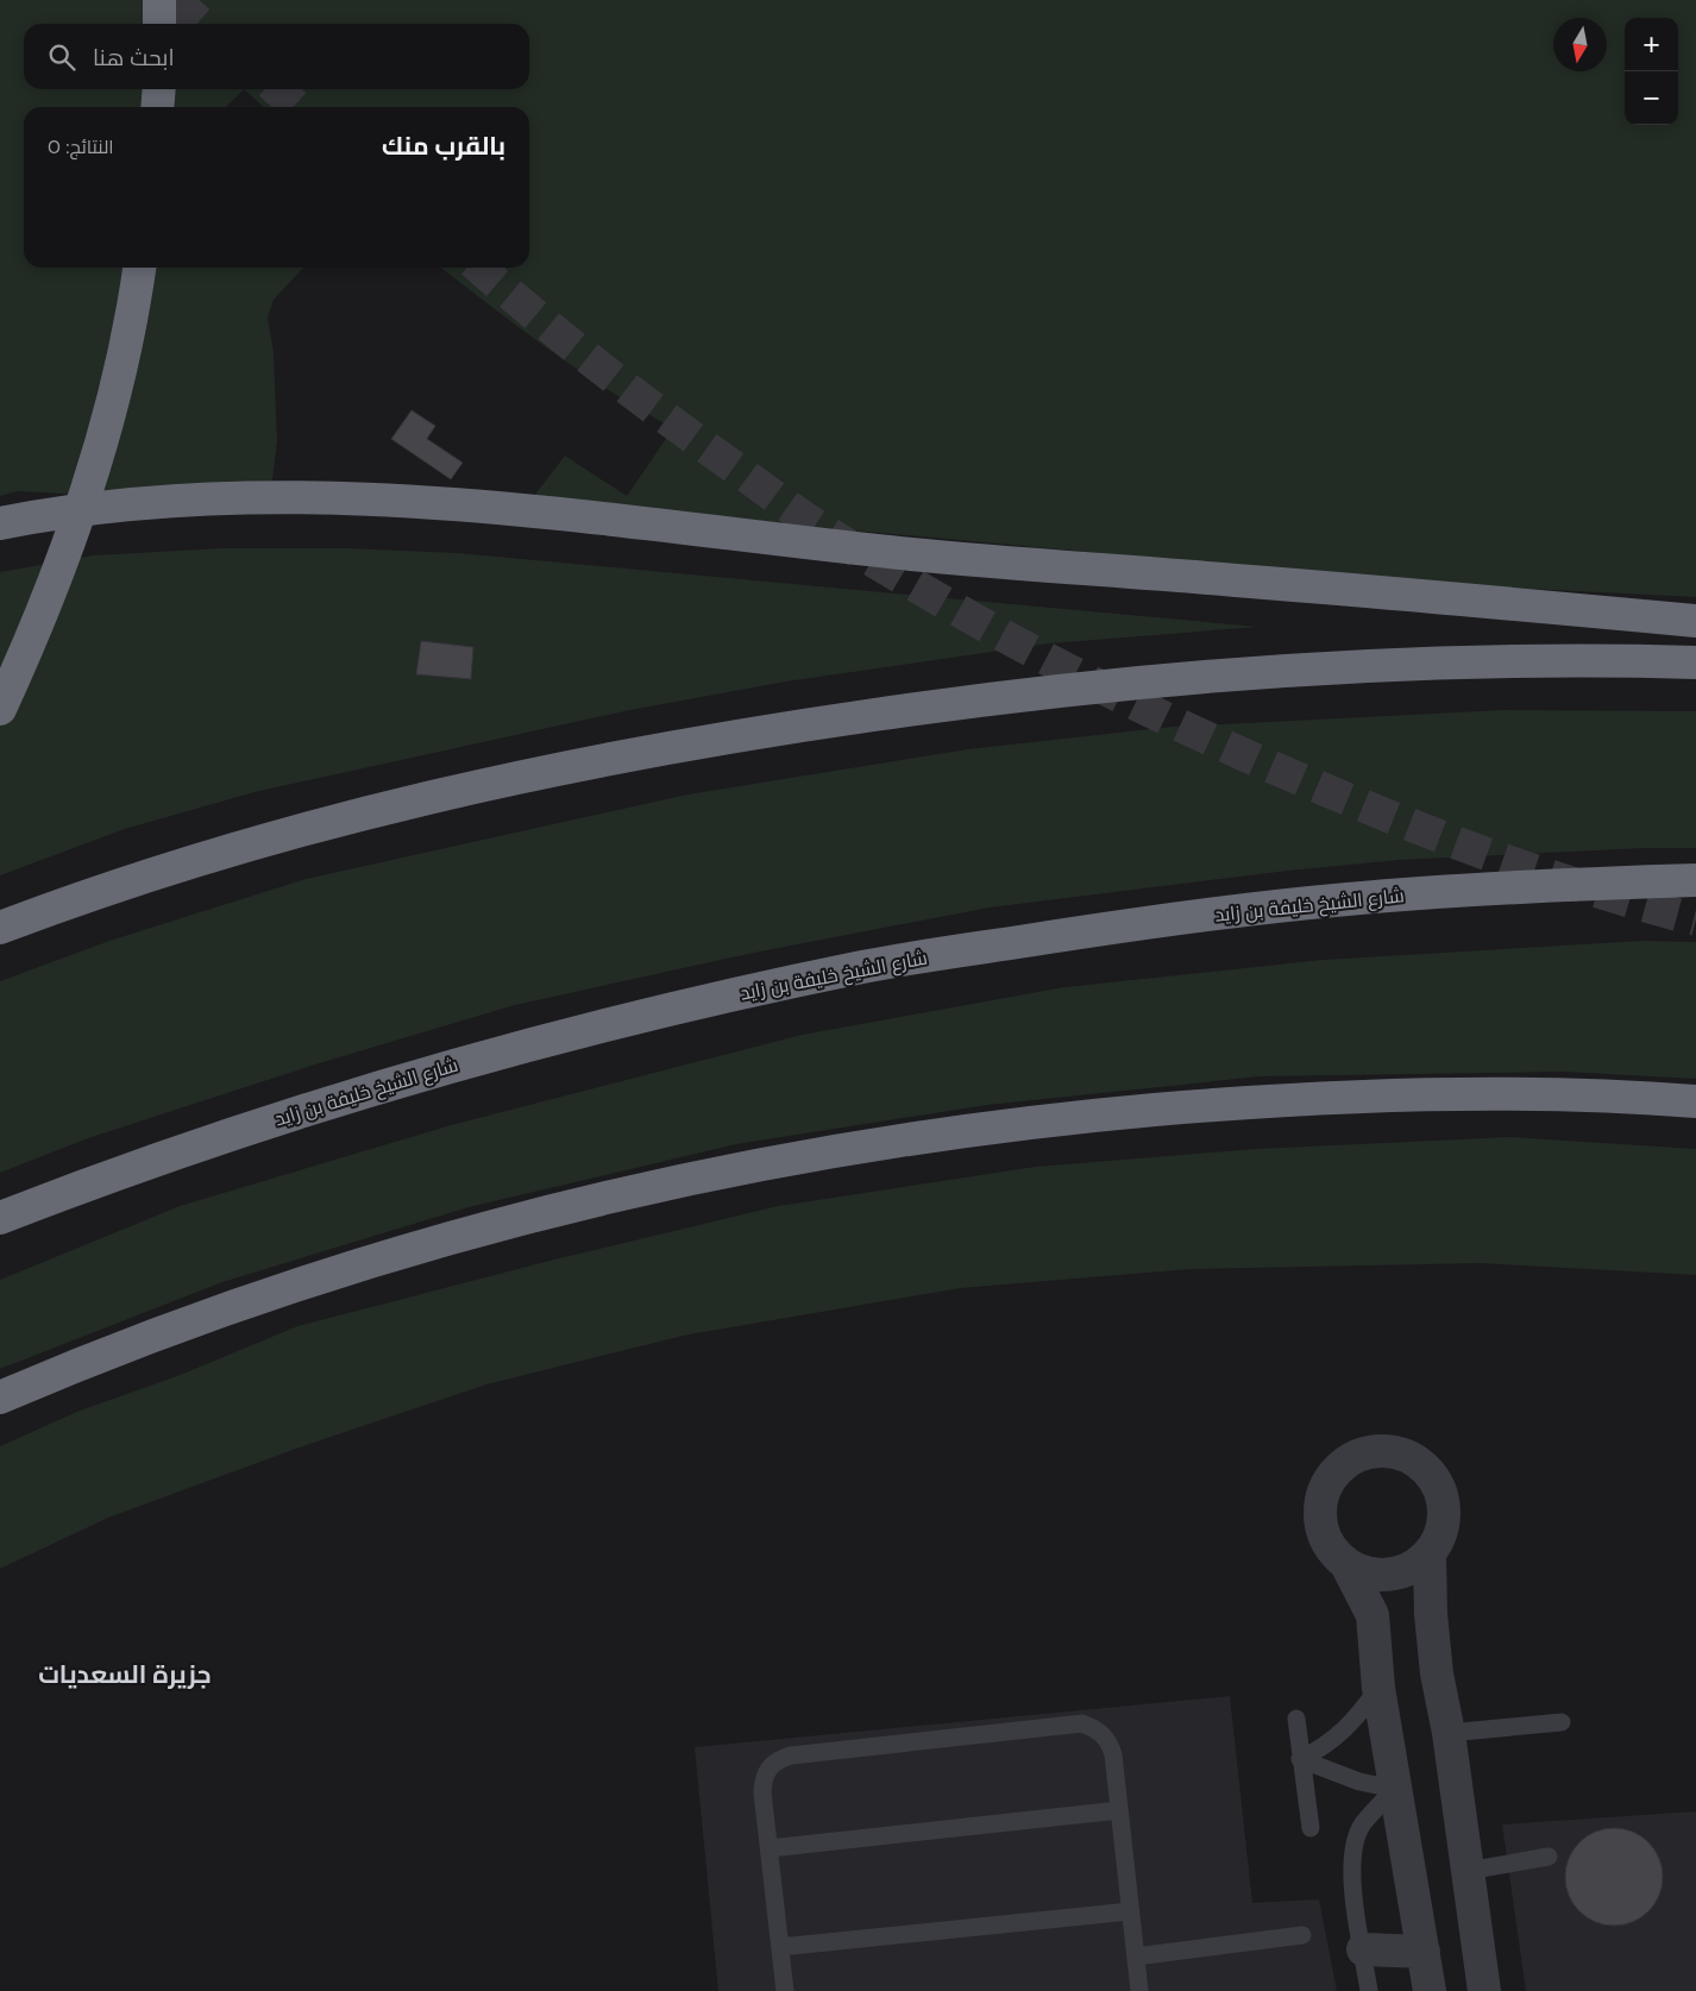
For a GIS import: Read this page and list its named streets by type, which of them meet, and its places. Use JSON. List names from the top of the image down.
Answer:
{
  "streets": {
    "highway": ["شارع الشيخ خليفة بن زايد"]
  },
  "districts": ["جزيرة السعديات"],
  "north": "bottom",
  "page": {
    "map_buttons": ["+", "−"],
    "search": "ابحث هنا",
    "heading": ["بالقرب منك", "النتائج: 0"]
  }
}
